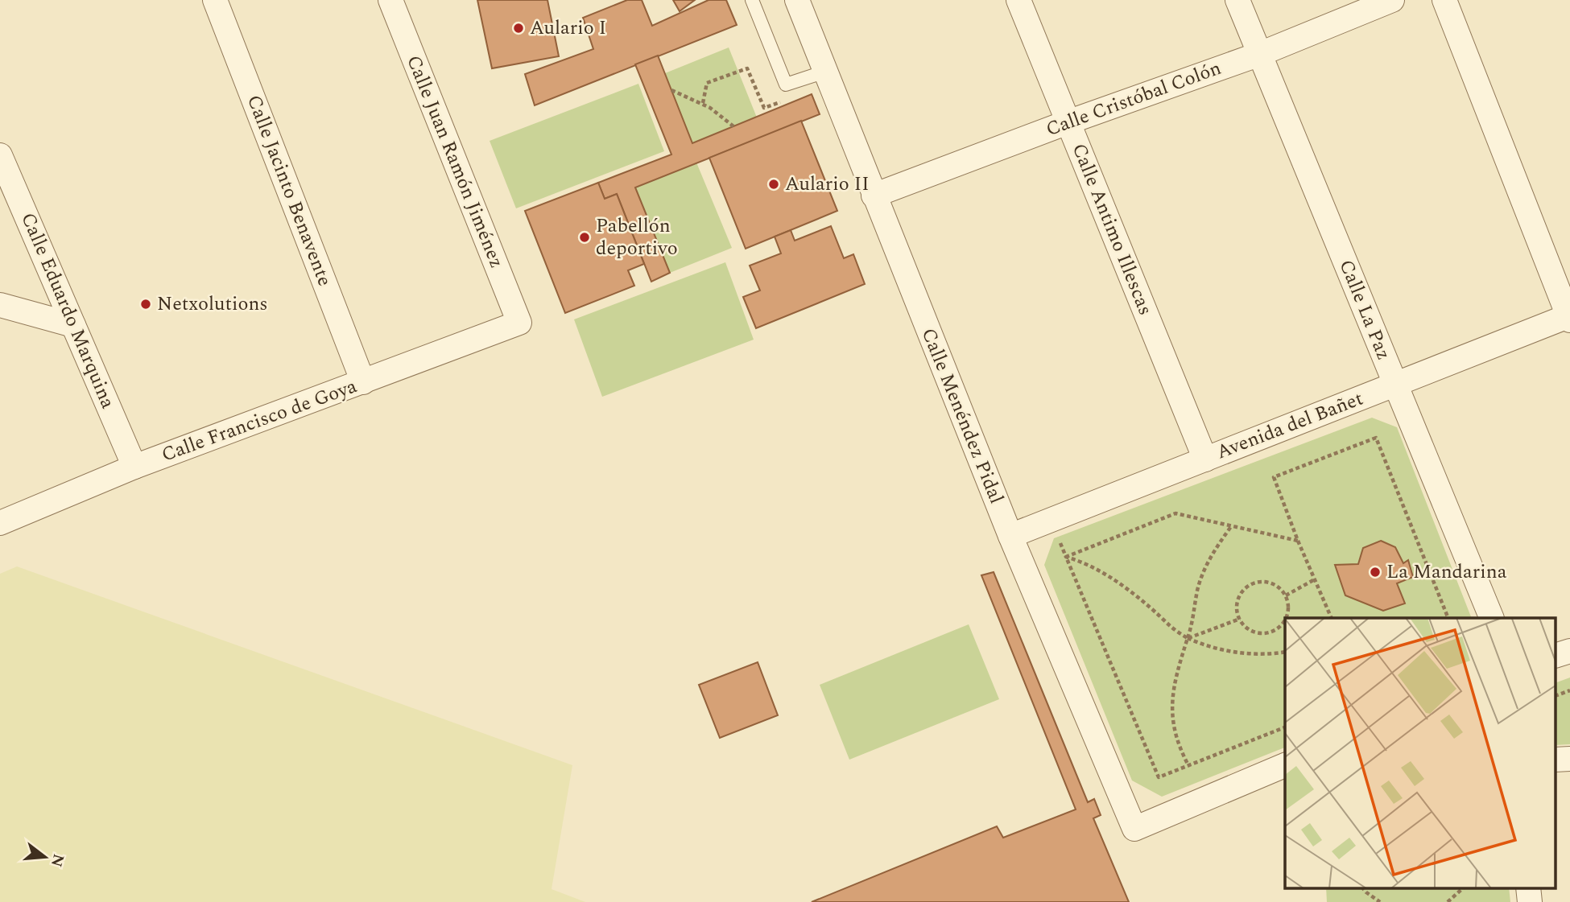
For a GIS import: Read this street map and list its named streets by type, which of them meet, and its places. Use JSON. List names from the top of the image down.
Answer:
{
  "streets": {
    "street": [
      "Calle Cristóbal Colón",
      "Calle Juan Ramón Jiménez",
      "Calle Jacinto Benavente",
      "Calle Antimo Illescas",
      "Calle La Paz",
      "Calle Eduardo Marquina",
      "Calle Menéndez Pidal",
      "Calle Francisco de Goya",
      "Avenida del Bañet"
    ]
  },
  "crossings": [
    ["Calle Cristóbal Colón", "Calle Antimo Illescas"],
    ["Calle Cristóbal Colón", "Calle La Paz"],
    ["Calle Cristóbal Colón", "Calle Menéndez Pidal"],
    ["Calle Juan Ramón Jiménez", "Calle Francisco de Goya"],
    ["Calle Jacinto Benavente", "Calle Francisco de Goya"],
    ["Calle Antimo Illescas", "Avenida del Bañet"],
    ["Calle La Paz", "Avenida del Bañet"],
    ["Calle Eduardo Marquina", "Calle Francisco de Goya"],
    ["Calle Menéndez Pidal", "Avenida del Bañet"]
  ],
  "places": [
    "Aulario I",
    "Aulario II",
    "Pabellón deportivo",
    "Netxolutions",
    "La Mandarina"
  ],
  "north": "right"
}
